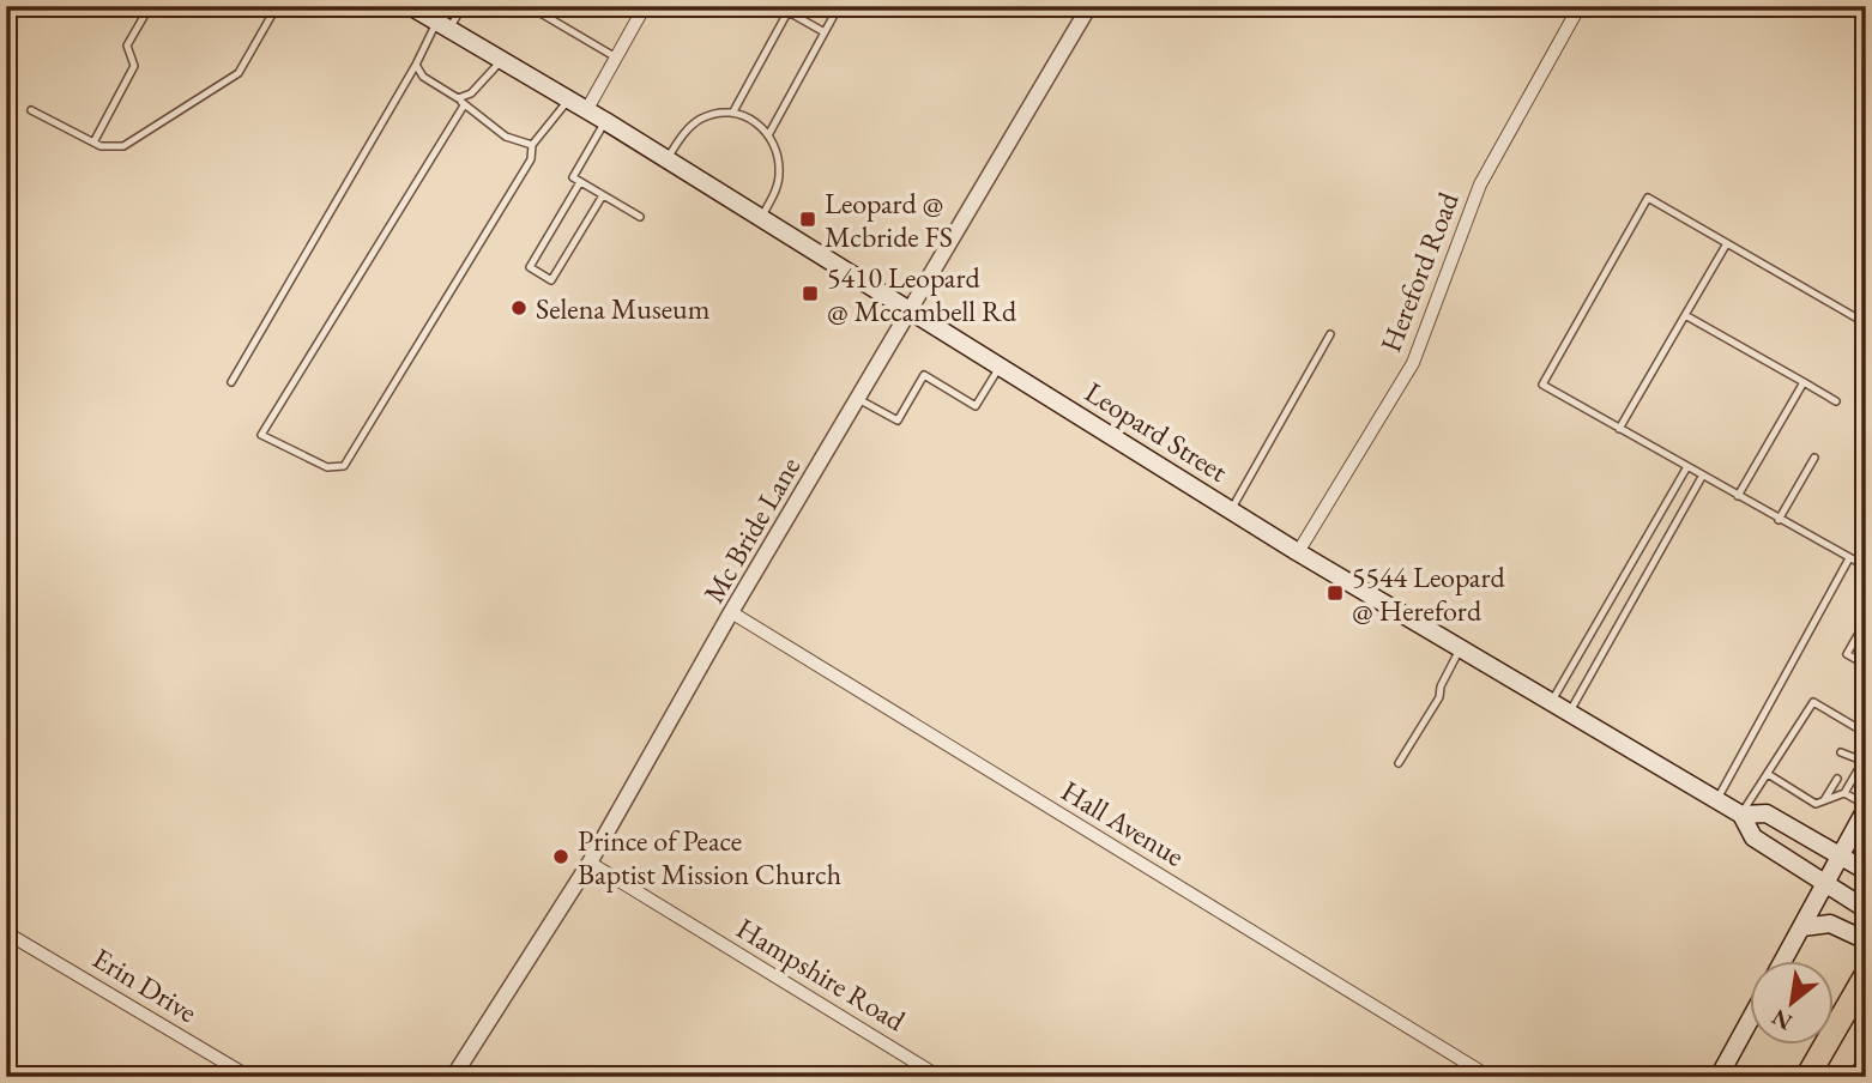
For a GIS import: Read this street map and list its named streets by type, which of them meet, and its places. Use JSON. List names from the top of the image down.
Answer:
{
  "streets": {
    "main road": ["Leopard Street"],
    "street": [
      "Hereford Road",
      "Mc Bride Lane",
      "Hall Avenue",
      "Hampshire Road",
      "Erin Drive"
    ]
  },
  "crossings": [
    ["Hereford Road", "Leopard Street"],
    ["Leopard Street", "Mc Bride Lane"],
    ["Mc Bride Lane", "Hall Avenue"],
    ["Mc Bride Lane", "Hampshire Road"]
  ],
  "places": {
    "transit": ["Leopard @ Mcbride FS", "5410 Leopard @ Mccambell Rd", "5544 Leopard @ Hereford"],
    "other": ["Selena Museum", "Prince of Peace Baptist Mission Church"]
  },
  "north": "bottom left"
}
